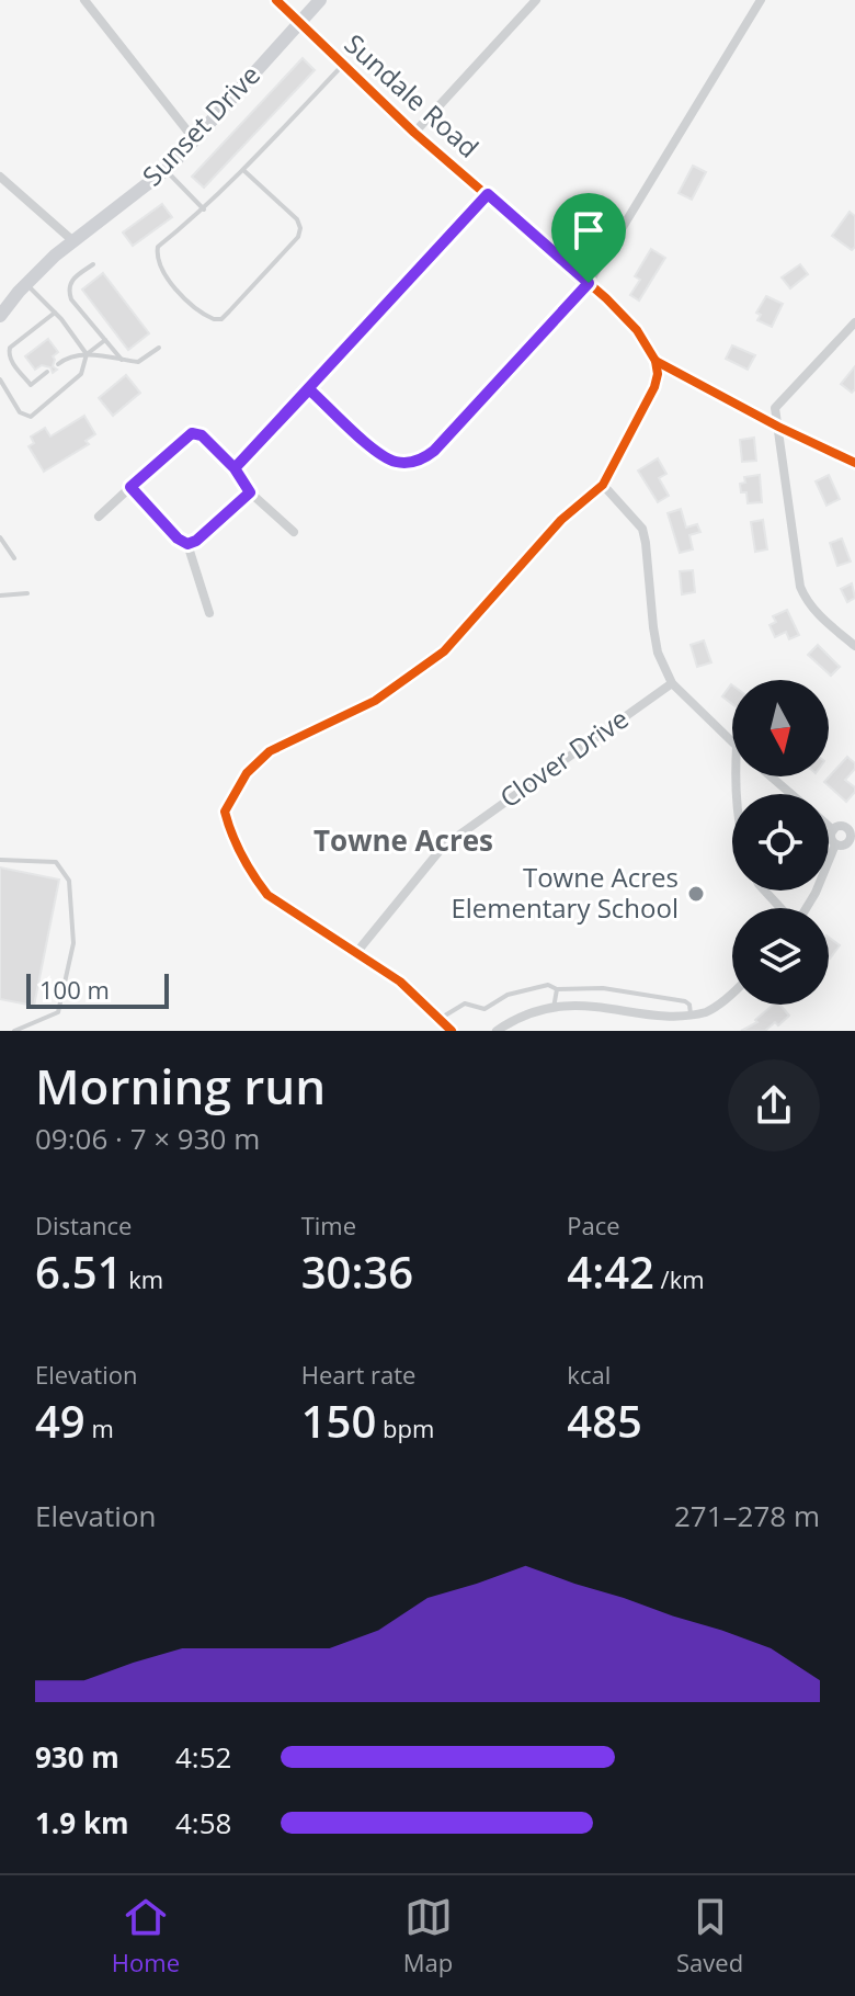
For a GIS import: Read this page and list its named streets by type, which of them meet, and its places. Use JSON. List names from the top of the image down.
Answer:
{
  "streets": {
    "main road": ["Sunset Drive"],
    "street": ["Sundale Road", "Clover Drive"]
  },
  "crossings": [
    ["Sundale Road", "Sunset Drive"]
  ],
  "districts": ["Towne Acres"],
  "places": ["Towne Acres Elementary School"],
  "scale_bar": "100 m",
  "north": "bottom",
  "page": {
    "scale": "100 m",
    "heading": ["Morning run", "09:06 · 7 × 930 m"],
    "stats": [
      ["Distance", "6.51 km"],
      ["Time", "30:36"],
      ["Pace", "4:42 /km"],
      ["Elevation", "49 m"],
      ["Heart rate", "150 bpm"],
      ["kcal", "485"]
    ],
    "chart": ["Elevation", "271–278 m"],
    "list": [
      {
        "name": "930 m",
        "note": "4:52"
      },
      {
        "name": "1.9 km",
        "note": "4:58"
      }
    ],
    "tabs": ["Home", "Map", "Saved"]
  }
}
